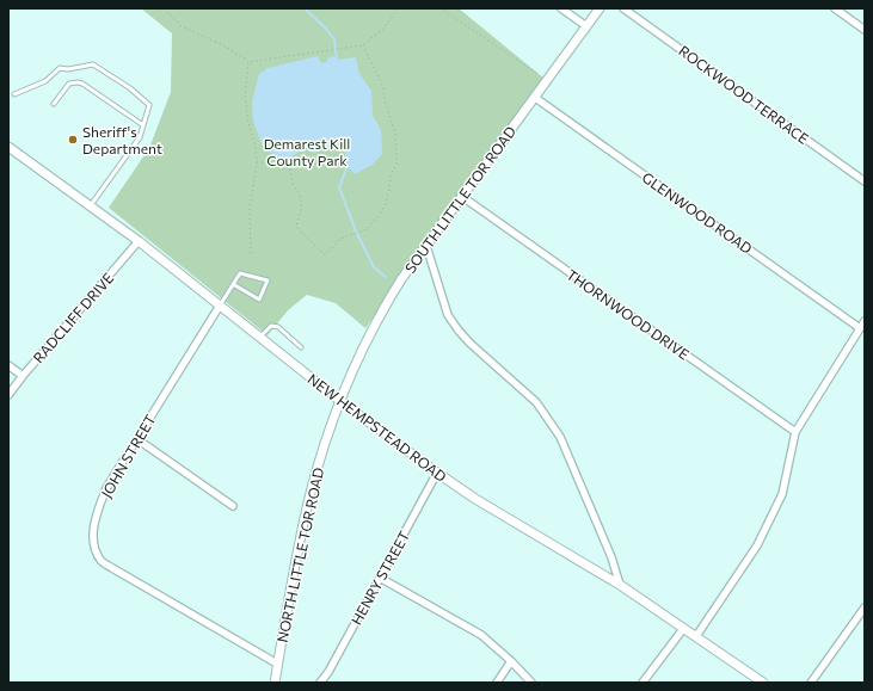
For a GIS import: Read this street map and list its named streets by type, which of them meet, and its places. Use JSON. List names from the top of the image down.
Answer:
{
  "streets": {
    "street": [
      "ROCKWOOD TERRACE",
      "SOUTH LITTLE TOR ROAD",
      "GLENWOOD ROAD",
      "THORNWOOD DRIVE",
      "RADCLIFF DRIVE",
      "NEW HEMPSTEAD ROAD",
      "JOHN STREET",
      "NORTH LITTLE TOR ROAD",
      "HENRY STREET"
    ]
  },
  "crossings": [
    ["SOUTH LITTLE TOR ROAD", "GLENWOOD ROAD"],
    ["SOUTH LITTLE TOR ROAD", "THORNWOOD DRIVE"],
    ["SOUTH LITTLE TOR ROAD", "NEW HEMPSTEAD ROAD"],
    ["SOUTH LITTLE TOR ROAD", "NORTH LITTLE TOR ROAD"],
    ["RADCLIFF DRIVE", "NEW HEMPSTEAD ROAD"],
    ["NEW HEMPSTEAD ROAD", "JOHN STREET"],
    ["NEW HEMPSTEAD ROAD", "NORTH LITTLE TOR ROAD"],
    ["NEW HEMPSTEAD ROAD", "HENRY STREET"],
    ["JOHN STREET", "NORTH LITTLE TOR ROAD"]
  ],
  "parks": ["Demarest Kill County Park"],
  "places": ["Sheriff's Department"]
}
